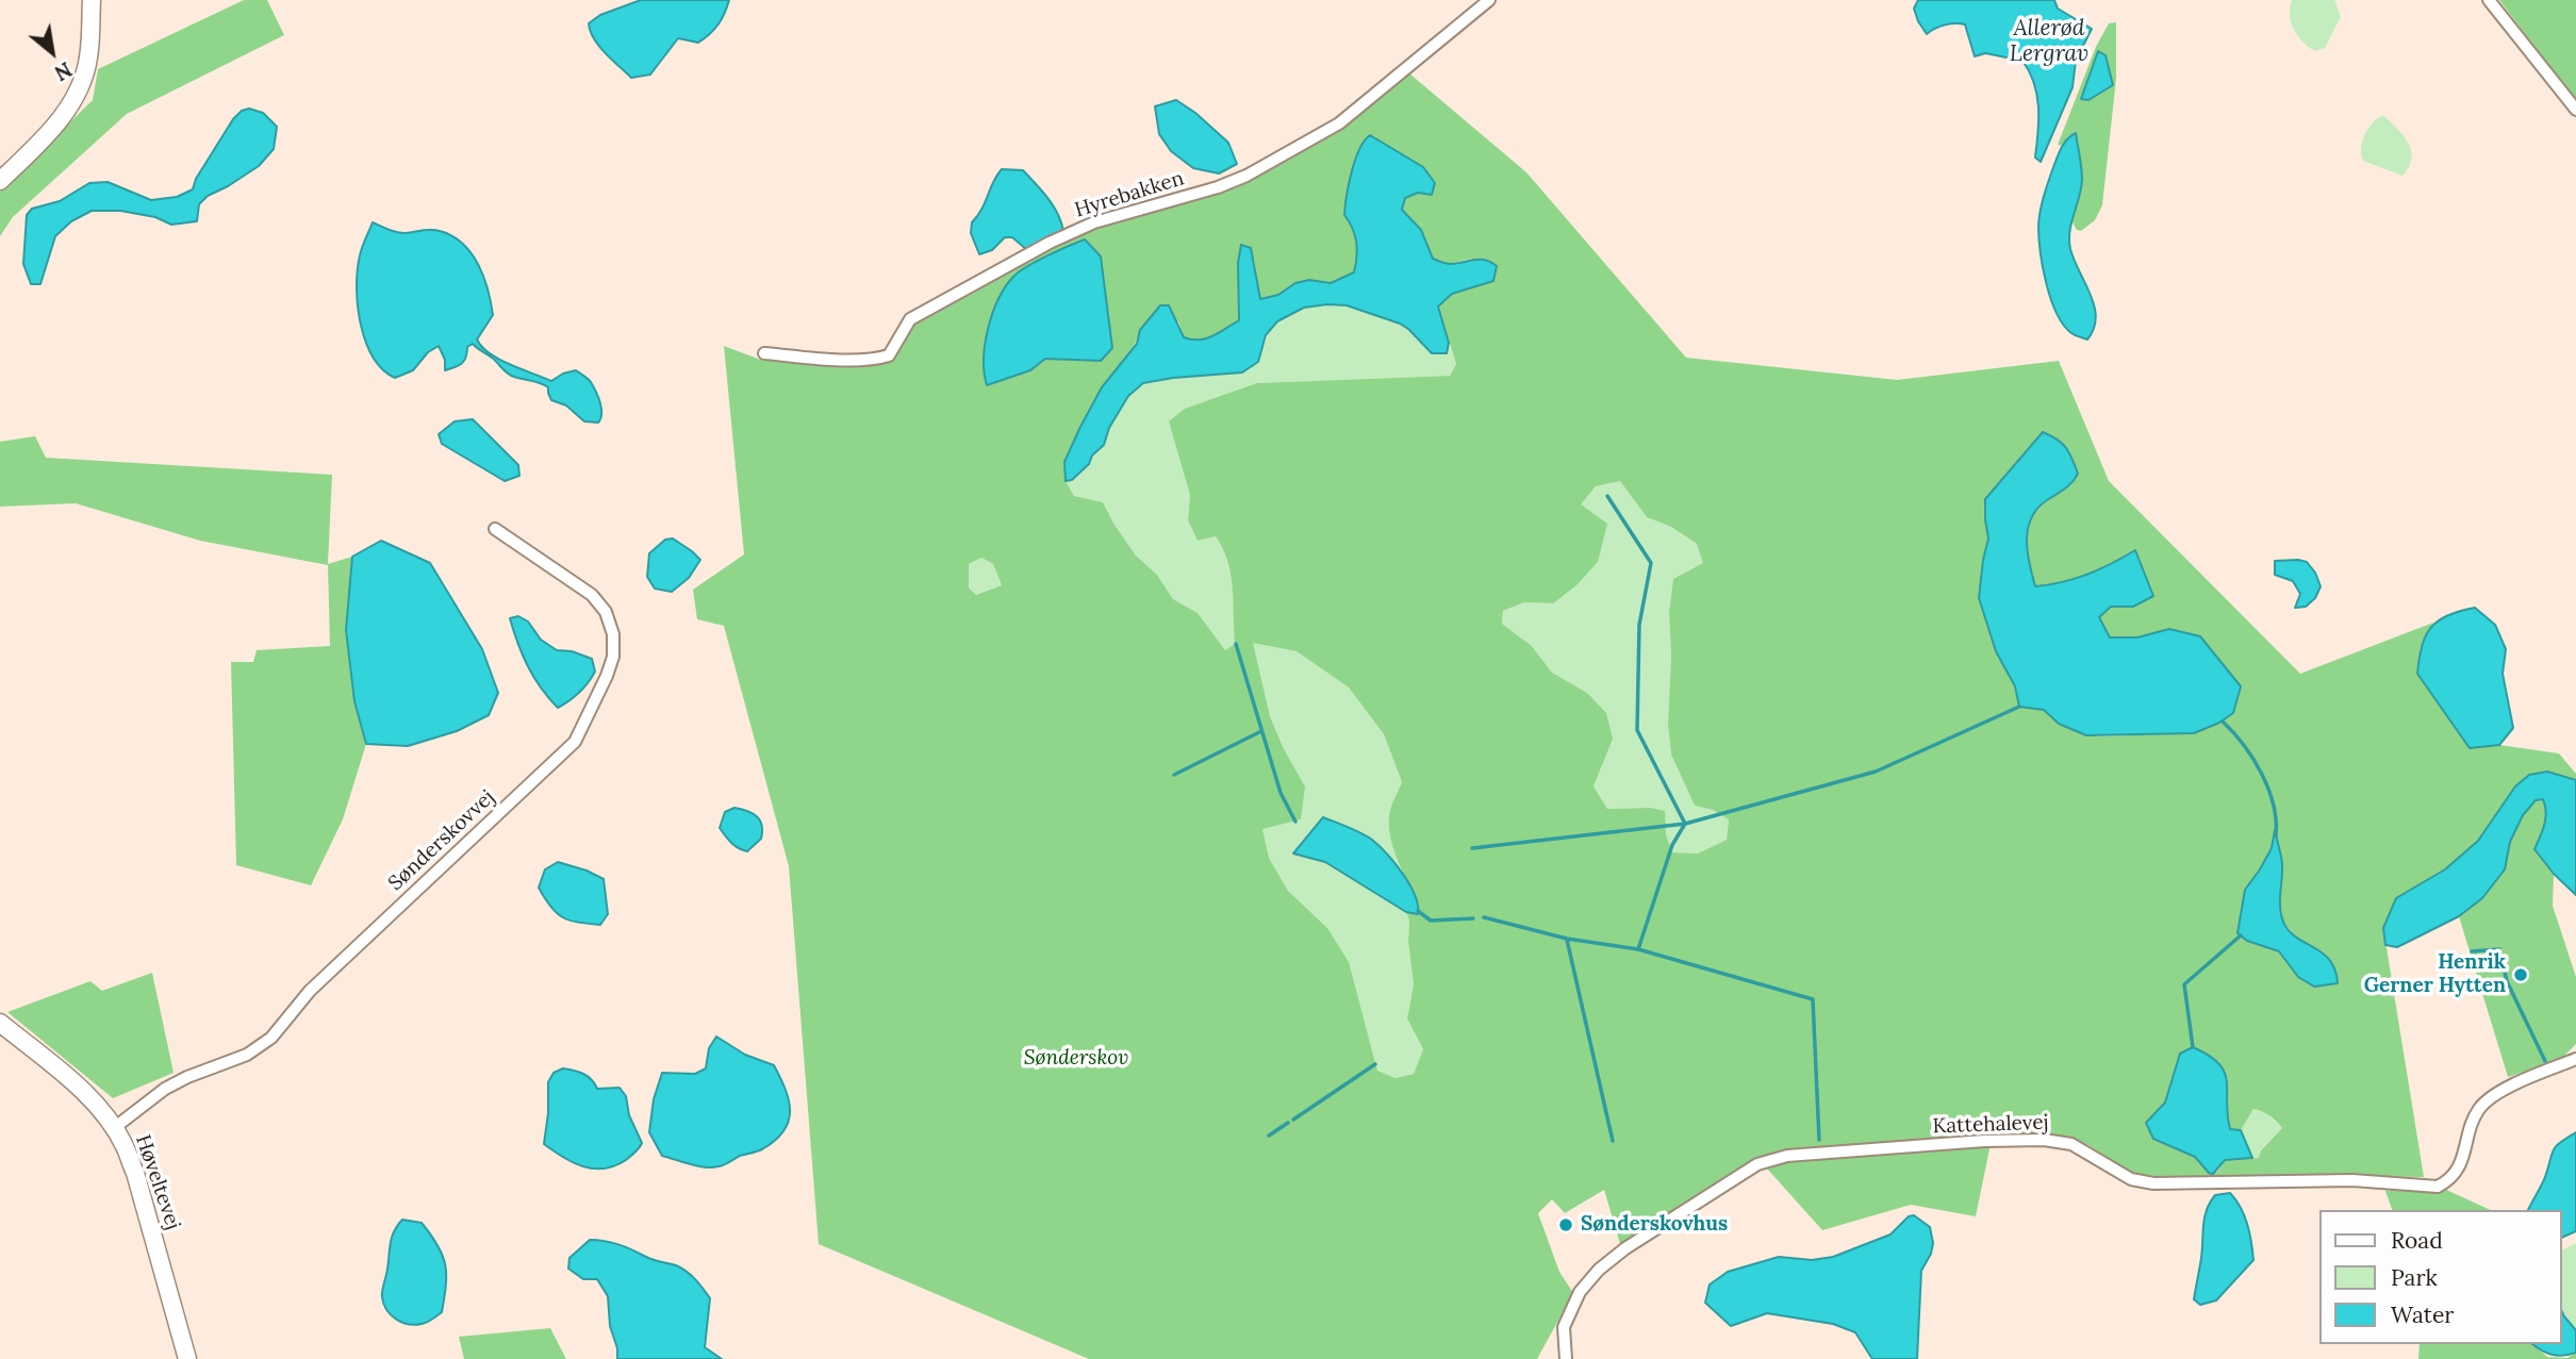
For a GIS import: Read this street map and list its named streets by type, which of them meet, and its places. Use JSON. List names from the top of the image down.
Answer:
{
  "streets": {
    "street": [
      "Hyrebakken",
      "Sønderskovvej",
      "Kattehalevej",
      "Høveltevej"
    ]
  },
  "crossings": [
    ["Sønderskovvej", "Høveltevej"]
  ],
  "water": ["Allerød Lergrav"],
  "parks": ["Sønderskov"],
  "places": ["Henrik Gerner Hytten", "Sønderskovhus"],
  "legend": ["Road", "Park", "Water"],
  "north": "bottom right"
}
